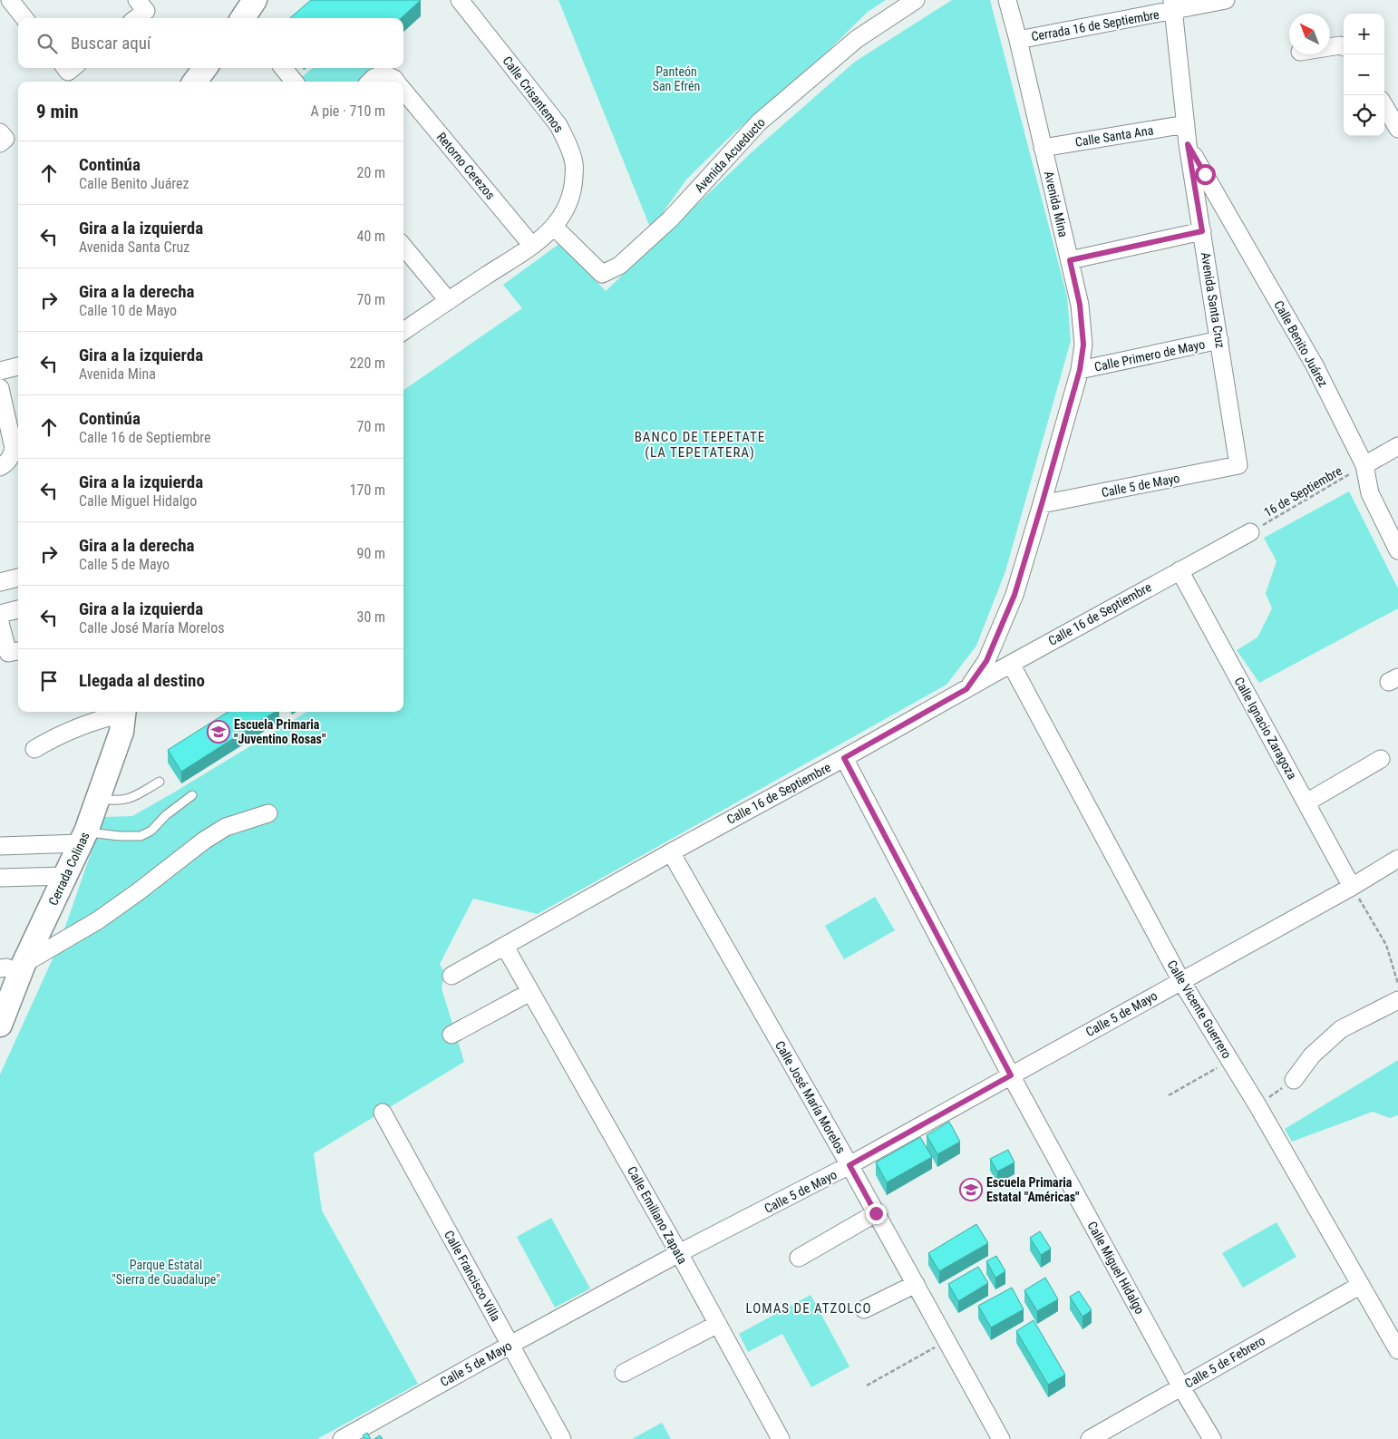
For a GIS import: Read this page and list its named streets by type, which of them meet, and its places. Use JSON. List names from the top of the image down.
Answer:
{
  "streets": {
    "main road": ["Cerrada Colinas"],
    "street": [
      "Cerrada 16 de Septiembre",
      "Calle Crisantemos",
      "Calle Santa Ana",
      "Avenida Acueducto",
      "Retorno Cerezos",
      "Avenida Mina",
      "Avenida Santa Cruz",
      "Calle Benito Juárez",
      "Calle Primero de Mayo",
      "Calle 5 de Mayo",
      "Calle 16 de Septiembre",
      "Calle Ignacio Zaragoza",
      "Calle Vicente Guerrero",
      "Calle José María Morelos",
      "Calle Emiliano Zapata",
      "Calle Miguel Hidalgo",
      "Calle Francisco Villa",
      "Calle 5 de Febrero"
    ],
    "path": ["16 de Septiembre"]
  },
  "crossings": [
    ["Cerrada 16 de Septiembre", "Avenida Mina"],
    ["Cerrada 16 de Septiembre", "Avenida Santa Cruz"],
    ["Calle Crisantemos", "Avenida Acueducto"],
    ["Calle Crisantemos", "Retorno Cerezos"],
    ["Calle Santa Ana", "Avenida Mina"],
    ["Calle Santa Ana", "Avenida Santa Cruz"],
    ["Avenida Mina", "Calle Primero de Mayo"],
    ["Avenida Mina", "Calle 5 de Mayo"],
    ["Avenida Mina", "Calle 16 de Septiembre"],
    ["Avenida Santa Cruz", "Calle Benito Juárez"],
    ["Avenida Santa Cruz", "Calle Primero de Mayo"],
    ["Avenida Santa Cruz", "Calle 5 de Mayo"],
    ["Calle Benito Juárez", "16 de Septiembre"],
    ["Calle 5 de Mayo", "Calle Ignacio Zaragoza"],
    ["Calle 5 de Mayo", "Calle Vicente Guerrero"],
    ["Calle 5 de Mayo", "Calle José María Morelos"],
    ["Calle 5 de Mayo", "Calle Emiliano Zapata"],
    ["Calle 5 de Mayo", "Calle Miguel Hidalgo"],
    ["Calle 5 de Mayo", "Calle Francisco Villa"],
    ["16 de Septiembre", "Calle 16 de Septiembre"],
    ["Calle 16 de Septiembre", "Calle Ignacio Zaragoza"],
    ["Calle 16 de Septiembre", "Calle Vicente Guerrero"],
    ["Calle 16 de Septiembre", "Calle José María Morelos"],
    ["Calle 16 de Septiembre", "Calle Emiliano Zapata"],
    ["Calle 16 de Septiembre", "Calle Miguel Hidalgo"],
    ["Calle Vicente Guerrero", "Calle 5 de Febrero"],
    ["Calle Miguel Hidalgo", "Calle 5 de Febrero"]
  ],
  "districts": ["BANCO DE TEPETATE (LA TEPETATERA)", "LOMAS DE ATZOLCO"],
  "parks": ["Panteón San Efrén", "Parque Estatal \"Sierra de Guadalupe\""],
  "places": {
    "school or university": ["Escuela Primaria \"Juventino Rosas\"", "Escuela Primaria Estatal \"Américas\""]
  },
  "north": "top left",
  "page": {
    "map_buttons": ["+", "−"],
    "search": "Buscar aquí",
    "heading": ["9 min", "A pie · 710 m"],
    "list": [
      ["Continúa", "Calle Benito Juárez", "20 m"],
      ["Gira a la izquierda", "Avenida Santa Cruz", "40 m"],
      ["Gira a la derecha", "Calle 10 de Mayo", "70 m"],
      ["Gira a la izquierda", "Avenida Mina", "220 m"],
      ["Continúa", "Calle 16 de Septiembre", "70 m"],
      ["Gira a la izquierda", "Calle Miguel Hidalgo", "170 m"],
      ["Gira a la derecha", "Calle 5 de Mayo", "90 m"],
      ["Gira a la izquierda", "Calle José María Morelos", "30 m"],
      "Llegada al destino"
    ]
  }
}
